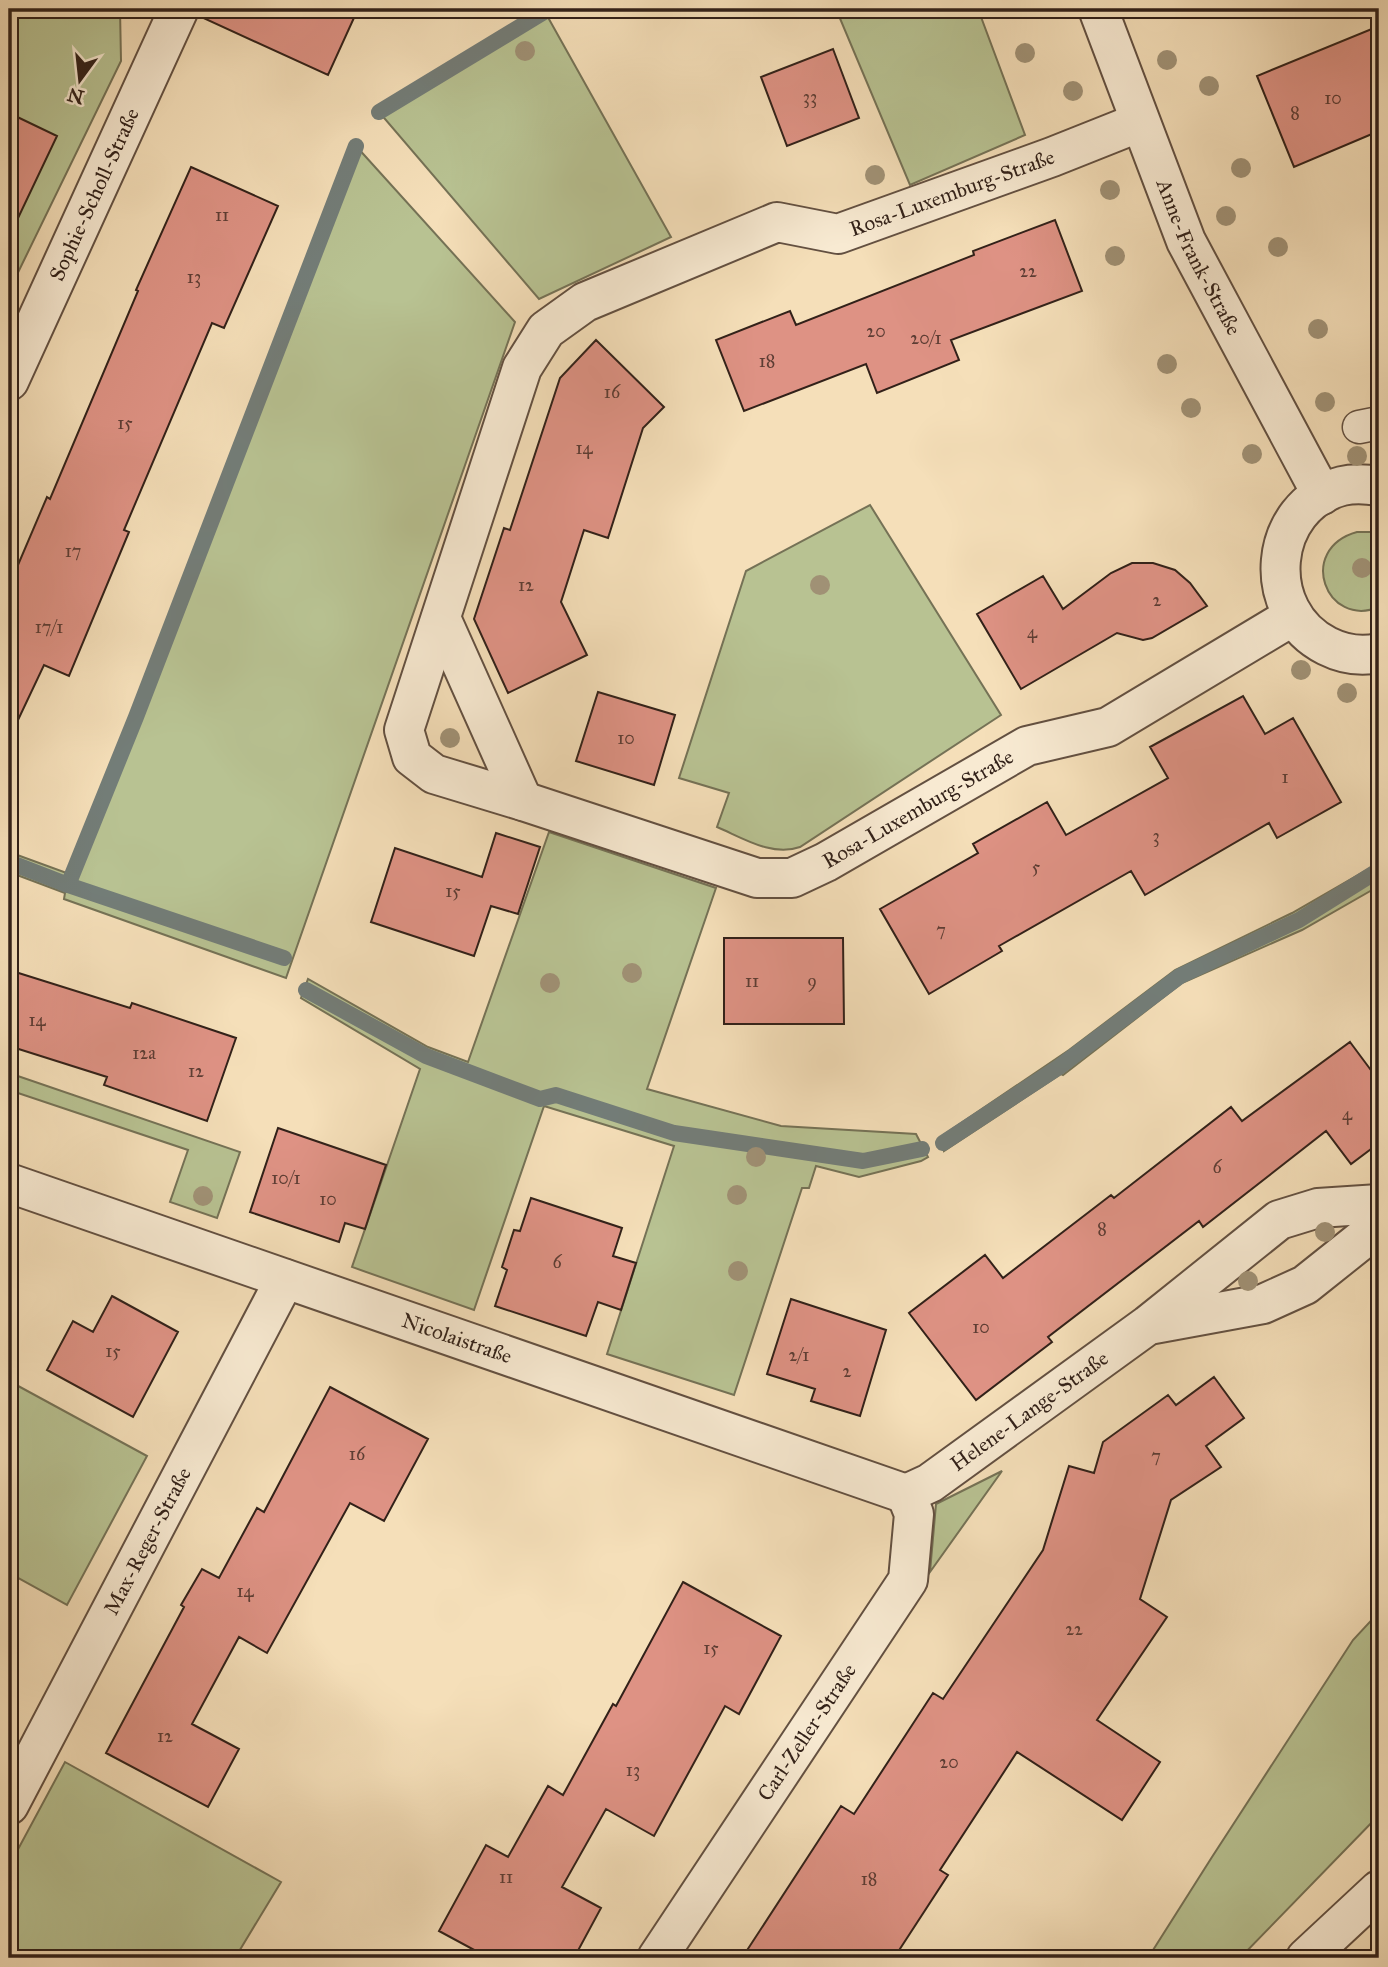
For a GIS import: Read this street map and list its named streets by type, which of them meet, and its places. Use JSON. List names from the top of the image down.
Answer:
{
  "streets": {
    "street": [
      "Rosa-Luxemburg-Straße",
      "Sophie-Scholl-Straße",
      "Anne-Frank-Straße",
      "Nicolaistraße",
      "Helene-Lange-Straße",
      "Max-Reger-Straße",
      "Carl-Zeller-Straße"
    ]
  },
  "crossings": [
    ["Rosa-Luxemburg-Straße", "Anne-Frank-Straße"],
    ["Nicolaistraße", "Helene-Lange-Straße"],
    ["Nicolaistraße", "Max-Reger-Straße"],
    ["Nicolaistraße", "Carl-Zeller-Straße"],
    ["Helene-Lange-Straße", "Carl-Zeller-Straße"]
  ],
  "house_numbers": [
    "33",
    "10",
    "8",
    "11",
    "22",
    "13",
    "20",
    "20/1",
    "18",
    "16",
    "15",
    "14",
    "17",
    "12",
    "2",
    "17/1",
    "4",
    "10",
    "1",
    "3",
    "5",
    "15",
    "7",
    "11",
    "9",
    "14",
    "12a",
    "12",
    "4",
    "6",
    "10/1",
    "10",
    "8",
    "6",
    "10",
    "15",
    "2/1",
    "2",
    "16",
    "7",
    "14",
    "22",
    "15",
    "12",
    "20",
    "13",
    "11",
    "18"
  ],
  "north": "bottom"
}
